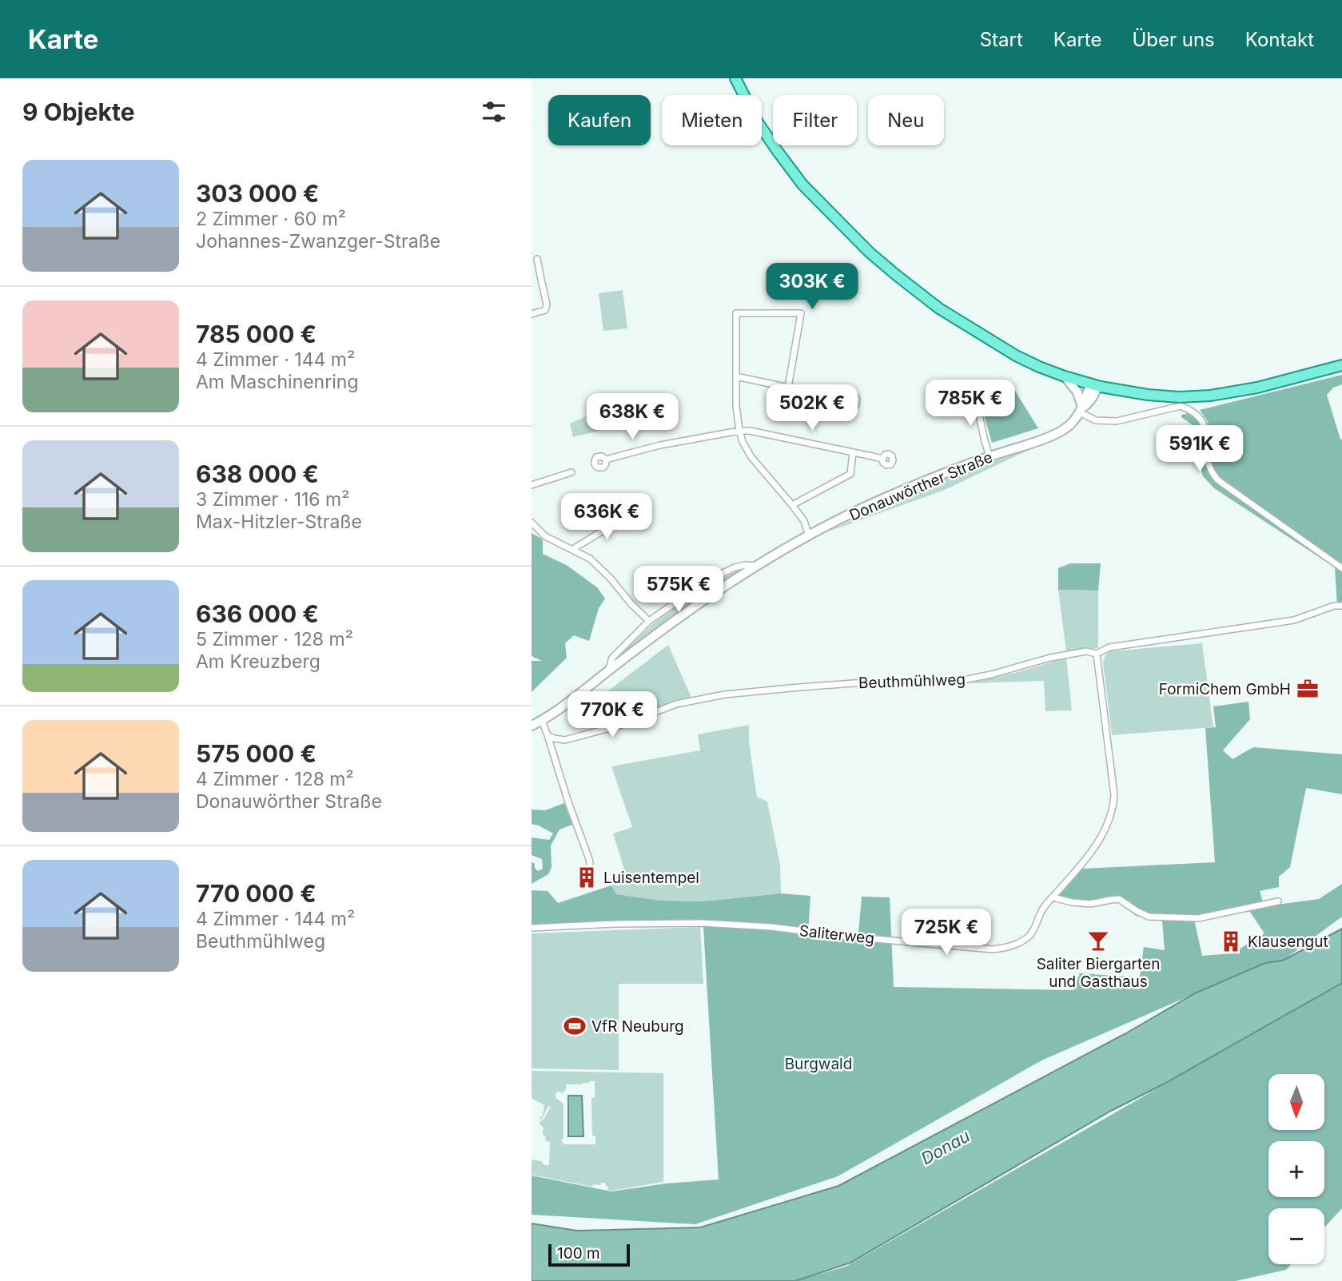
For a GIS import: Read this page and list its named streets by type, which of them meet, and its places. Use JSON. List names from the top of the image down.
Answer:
{
  "streets": {
    "main road": ["Donauwörther Straße"],
    "street": ["Beuthmühlweg", "Saliterweg"]
  },
  "crossings": [
    ["Beuthmühlweg", "Saliterweg"]
  ],
  "water": ["Donau"],
  "parks": ["Burgwald"],
  "places": {
    "office": ["FormiChem GmbH"],
    "building": ["Luisentempel", "Klausengut"],
    "bar": ["Saliter Biergarten und Gasthaus"],
    "sports": ["VfR Neuburg"]
  },
  "scale_bar": "100 m",
  "north": "bottom",
  "page": {
    "header": "Karte",
    "nav": [
      "Start",
      "Karte",
      "Über uns",
      "Kontakt"
    ],
    "heading": "9 Objekte",
    "chip": [
      "Kaufen",
      "Mieten",
      "Filter",
      "Neu"
    ],
    "list": [
      {
        "name": "303 000 €",
        "note": "2 Zimmer · 60 m² · Johannes-Zwanzger-Straße"
      },
      {
        "name": "785 000 €",
        "note": "4 Zimmer · 144 m² · Am Maschinenring"
      },
      {
        "name": "638 000 €",
        "note": "3 Zimmer · 116 m² · Max-Hitzler-Straße"
      },
      {
        "name": "636 000 €",
        "note": "5 Zimmer · 128 m² · Am Kreuzberg"
      },
      {
        "name": "575 000 €",
        "note": "4 Zimmer · 128 m² · Donauwörther Straße"
      },
      {
        "name": "770 000 €",
        "note": "4 Zimmer · 144 m² · Beuthmühlweg"
      }
    ],
    "price": [
      "303K €",
      "785K €",
      "502K €",
      "638K €",
      "591K €",
      "636K €",
      "575K €",
      "770K €",
      "725K €"
    ],
    "map_buttons": ["+", "−"],
    "scale": "100 m"
  }
}
